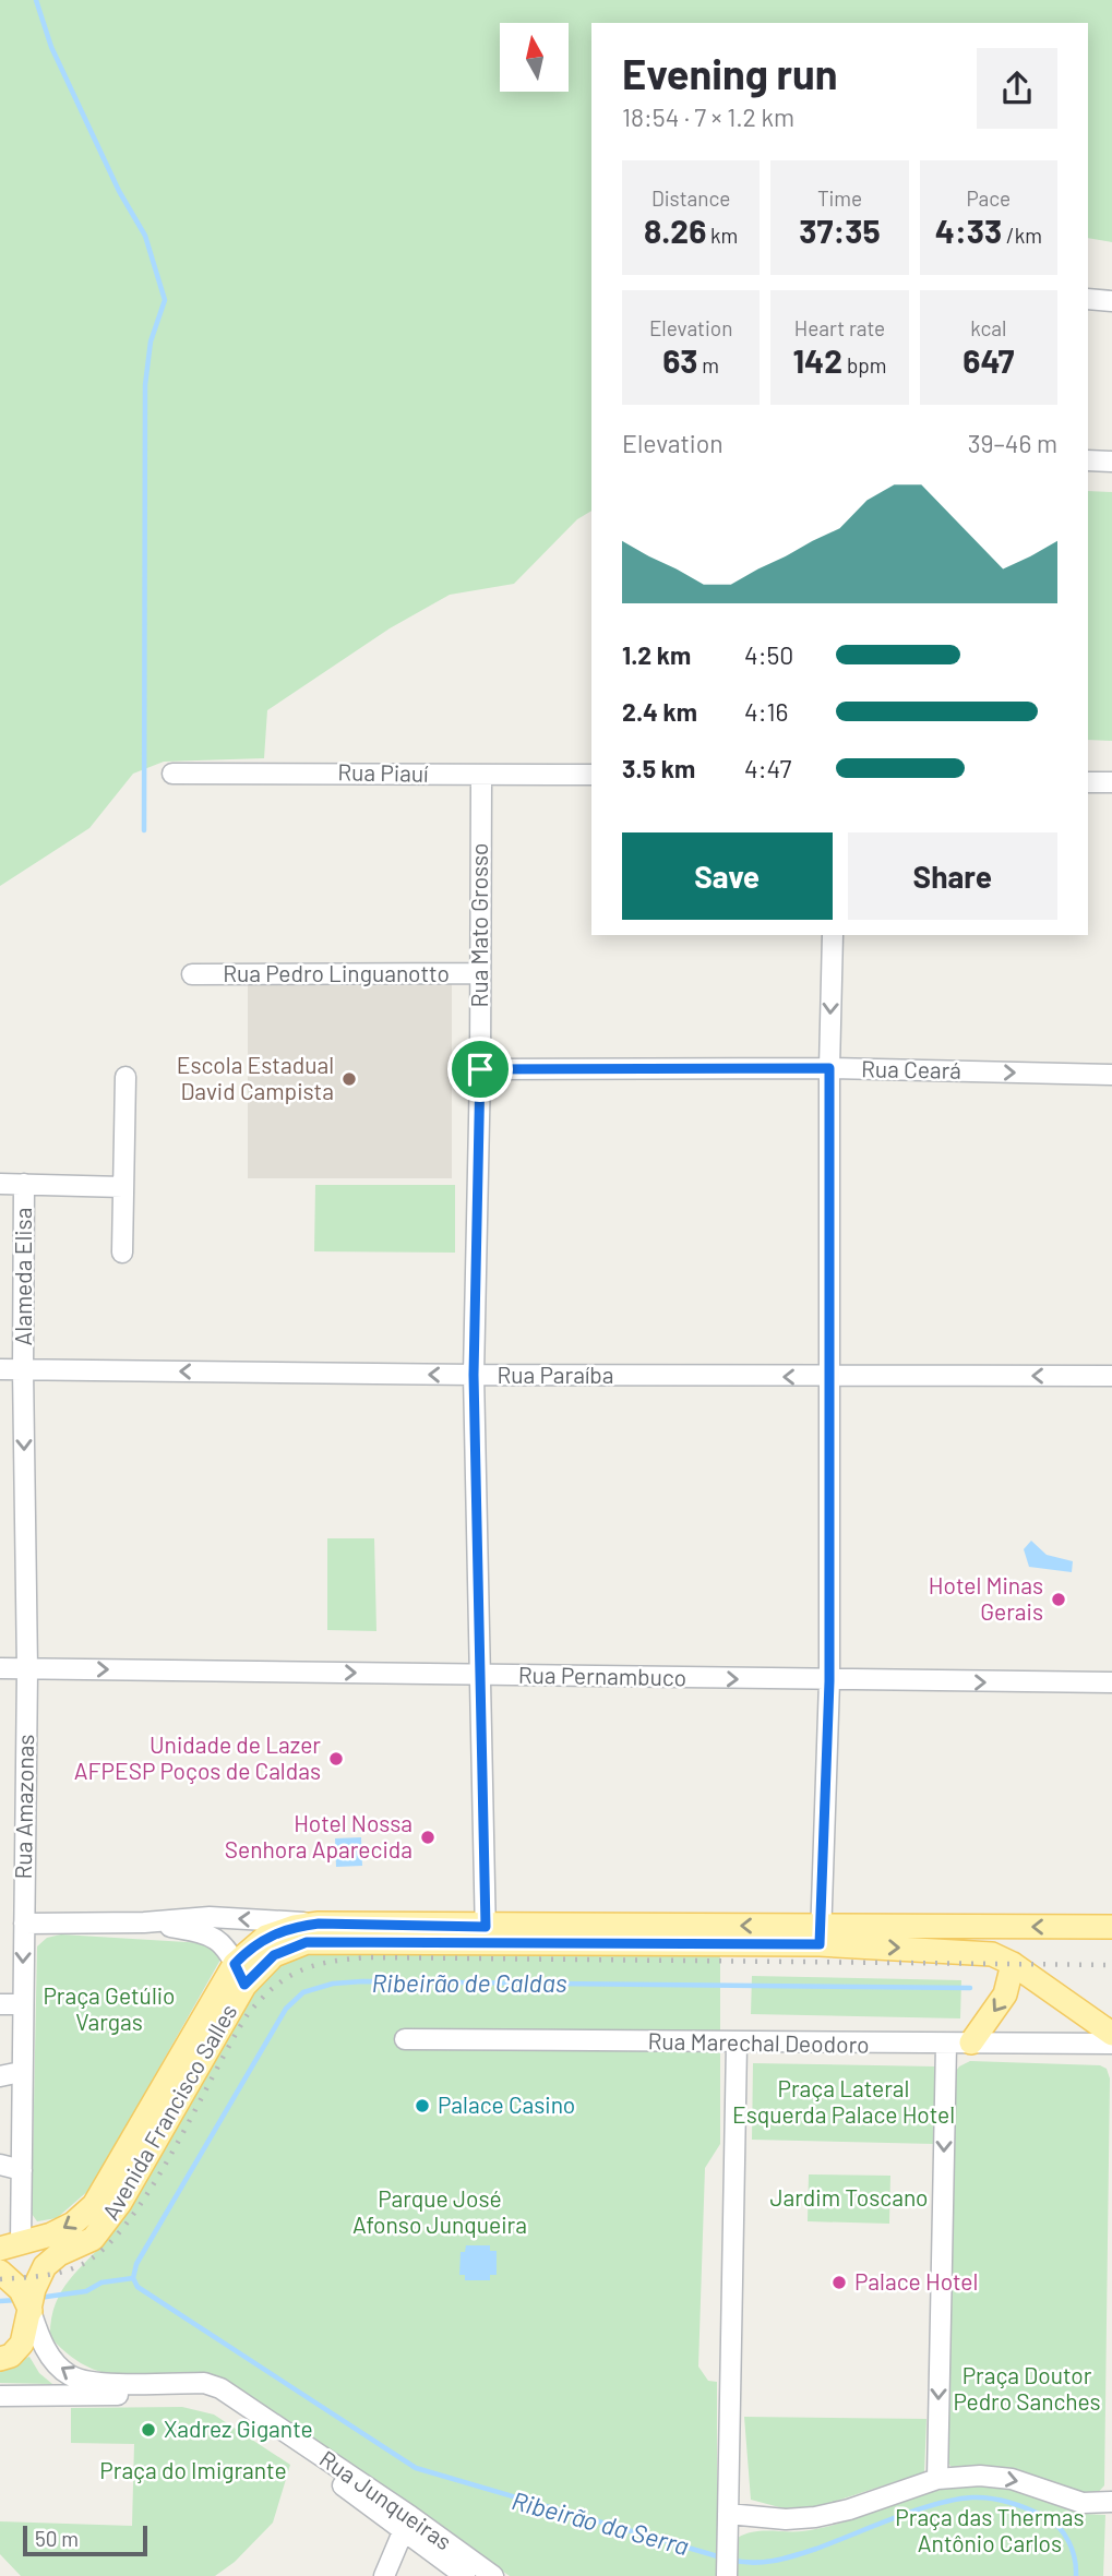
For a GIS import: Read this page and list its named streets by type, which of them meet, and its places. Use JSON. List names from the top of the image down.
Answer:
{
  "streets": {
    "main road": ["Avenida Francisco Salles"],
    "street": [
      "Rua Piauí",
      "Rua Mato Grosso",
      "Rua Pedro Linguanotto",
      "Rua Ceará",
      "Alameda Elisa",
      "Rua Paraíba",
      "Rua Pernambuco",
      "Rua Amazonas",
      "Rua Marechal Deodoro",
      "Rua Junqueiras"
    ]
  },
  "crossings": [
    ["Rua Piauí", "Rua Mato Grosso"],
    ["Rua Mato Grosso", "Rua Pedro Linguanotto"],
    ["Rua Mato Grosso", "Rua Ceará"],
    ["Rua Mato Grosso", "Rua Paraíba"],
    ["Rua Mato Grosso", "Rua Pernambuco"],
    ["Rua Mato Grosso", "Avenida Francisco Salles"],
    ["Alameda Elisa", "Rua Paraíba"],
    ["Alameda Elisa", "Rua Amazonas"],
    ["Rua Paraíba", "Rua Amazonas"],
    ["Rua Pernambuco", "Rua Amazonas"],
    ["Rua Amazonas", "Avenida Francisco Salles"],
    ["Avenida Francisco Salles", "Rua Junqueiras"]
  ],
  "one_way": [
    "Rua Ceará",
    "Rua Paraíba",
    "Rua Pernambuco",
    "Rua Amazonas"
  ],
  "water": ["Ribeirão de Caldas", "Ribeirão da Serra"],
  "parks": [
    "Praça Getúlio Vargas",
    "Praça Lateral Esquerda Palace Hotel",
    "Jardim Toscano",
    "Parque José Afonso Junqueira",
    "Praça Doutor Pedro Sanches",
    "Praça do Imigrante",
    "Praça das Thermas Antônio Carlos"
  ],
  "places": [
    "Escola Estadual David Campista",
    "Hotel Minas Gerais",
    "Unidade de Lazer AFPESP Poços de Caldas",
    "Hotel Nossa Senhora Aparecida",
    "Palace Casino",
    "Palace Hotel",
    "Xadrez Gigante"
  ],
  "scale_bar": "50 m",
  "north": "top",
  "page": {
    "heading": ["Evening run", "18:54 · 7 × 1.2 km"],
    "stats": [
      ["Distance", "8.26 km"],
      ["Time", "37:35"],
      ["Pace", "4:33 /km"],
      ["Elevation", "63 m"],
      ["Heart rate", "142 bpm"],
      ["kcal", "647"]
    ],
    "chart": ["Elevation", "39–46 m"],
    "list": [
      {
        "name": "1.2 km",
        "note": "4:50"
      },
      {
        "name": "2.4 km",
        "note": "4:16"
      },
      {
        "name": "3.5 km",
        "note": "4:47"
      }
    ],
    "buttons": ["Save", "Share"],
    "scale": "50 m"
  }
}
